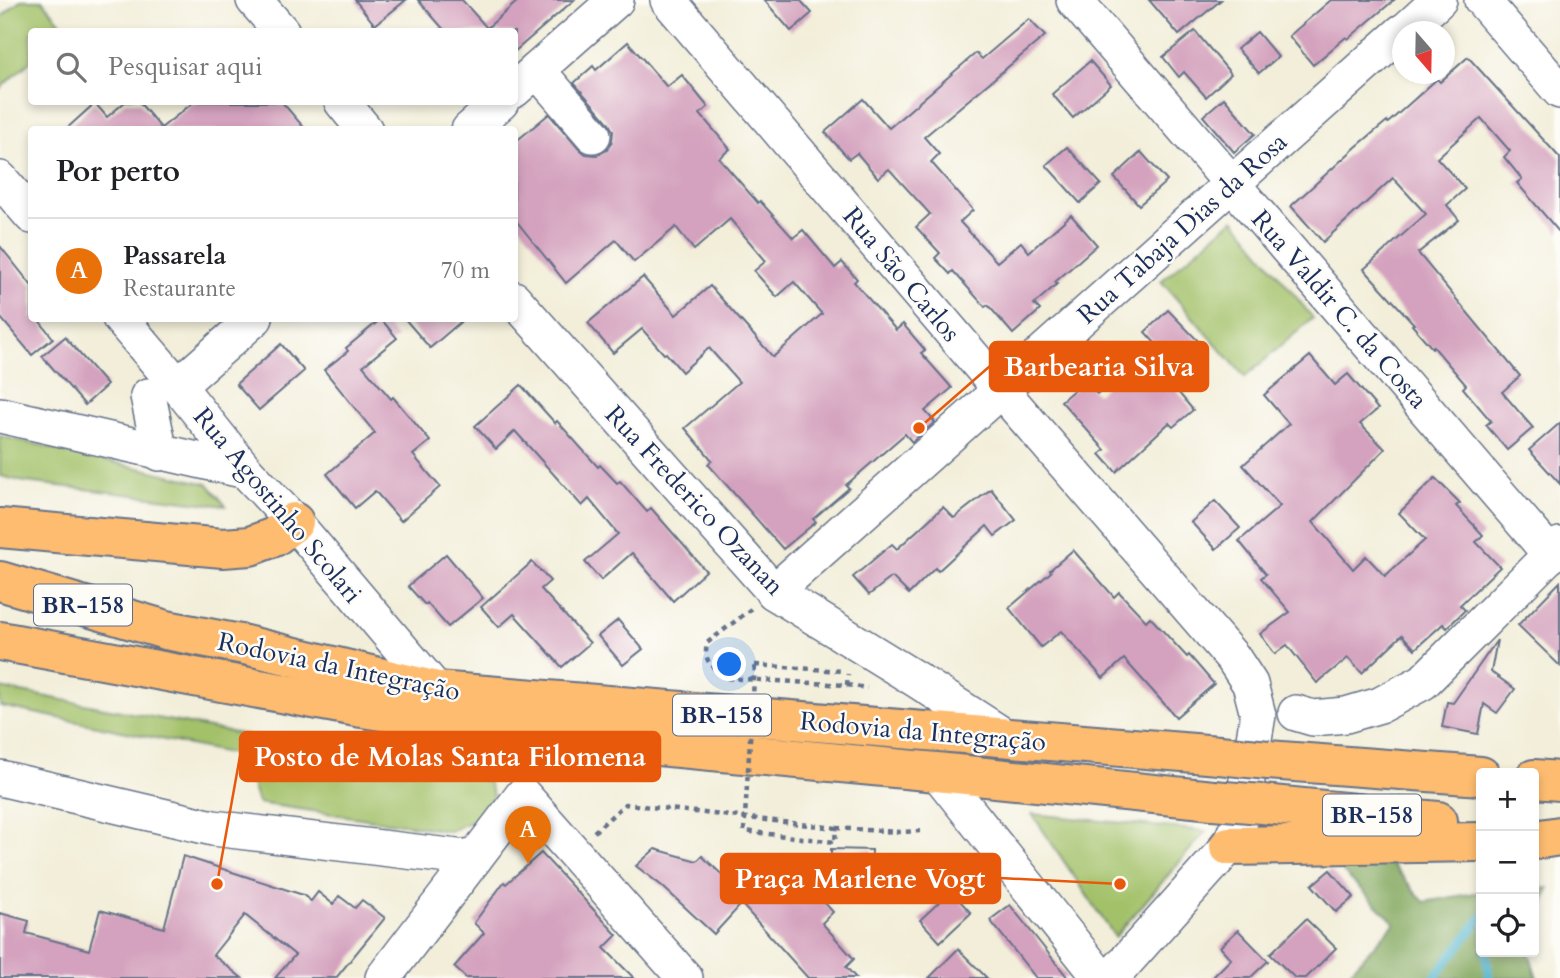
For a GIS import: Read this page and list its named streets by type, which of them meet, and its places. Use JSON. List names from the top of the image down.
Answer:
{
  "streets": {
    "highway": ["BR-158", "Rodovia da Integração"],
    "street": [
      "Rua Tabaja Dias da Rosa",
      "Rua São Carlos",
      "Rua Valdir C. da Costa",
      "Rua Frederico Ozanan",
      "Rua Agostinho Scolari"
    ]
  },
  "crossings": [
    ["Rua Tabaja Dias da Rosa", "Rua São Carlos"],
    ["Rua Tabaja Dias da Rosa", "Rua Valdir C. da Costa"],
    ["Rua Tabaja Dias da Rosa", "Rua Frederico Ozanan"],
    ["Rua Frederico Ozanan", "Rodovia da Integração"],
    ["Rua Agostinho Scolari", "Rodovia da Integração"]
  ],
  "places": ["Barbearia Silva", "Posto de Molas Santa Filomena", "Praça Marlene Vogt"],
  "north": "bottom",
  "page": {
    "search": "Pesquisar aqui",
    "heading": "Por perto",
    "list": [
      {
        "mark": "A",
        "name": "Passarela",
        "note": "Restaurante",
        "value": "70 m"
      }
    ],
    "map_buttons": ["+", "−"],
    "pins": "A"
  }
}
